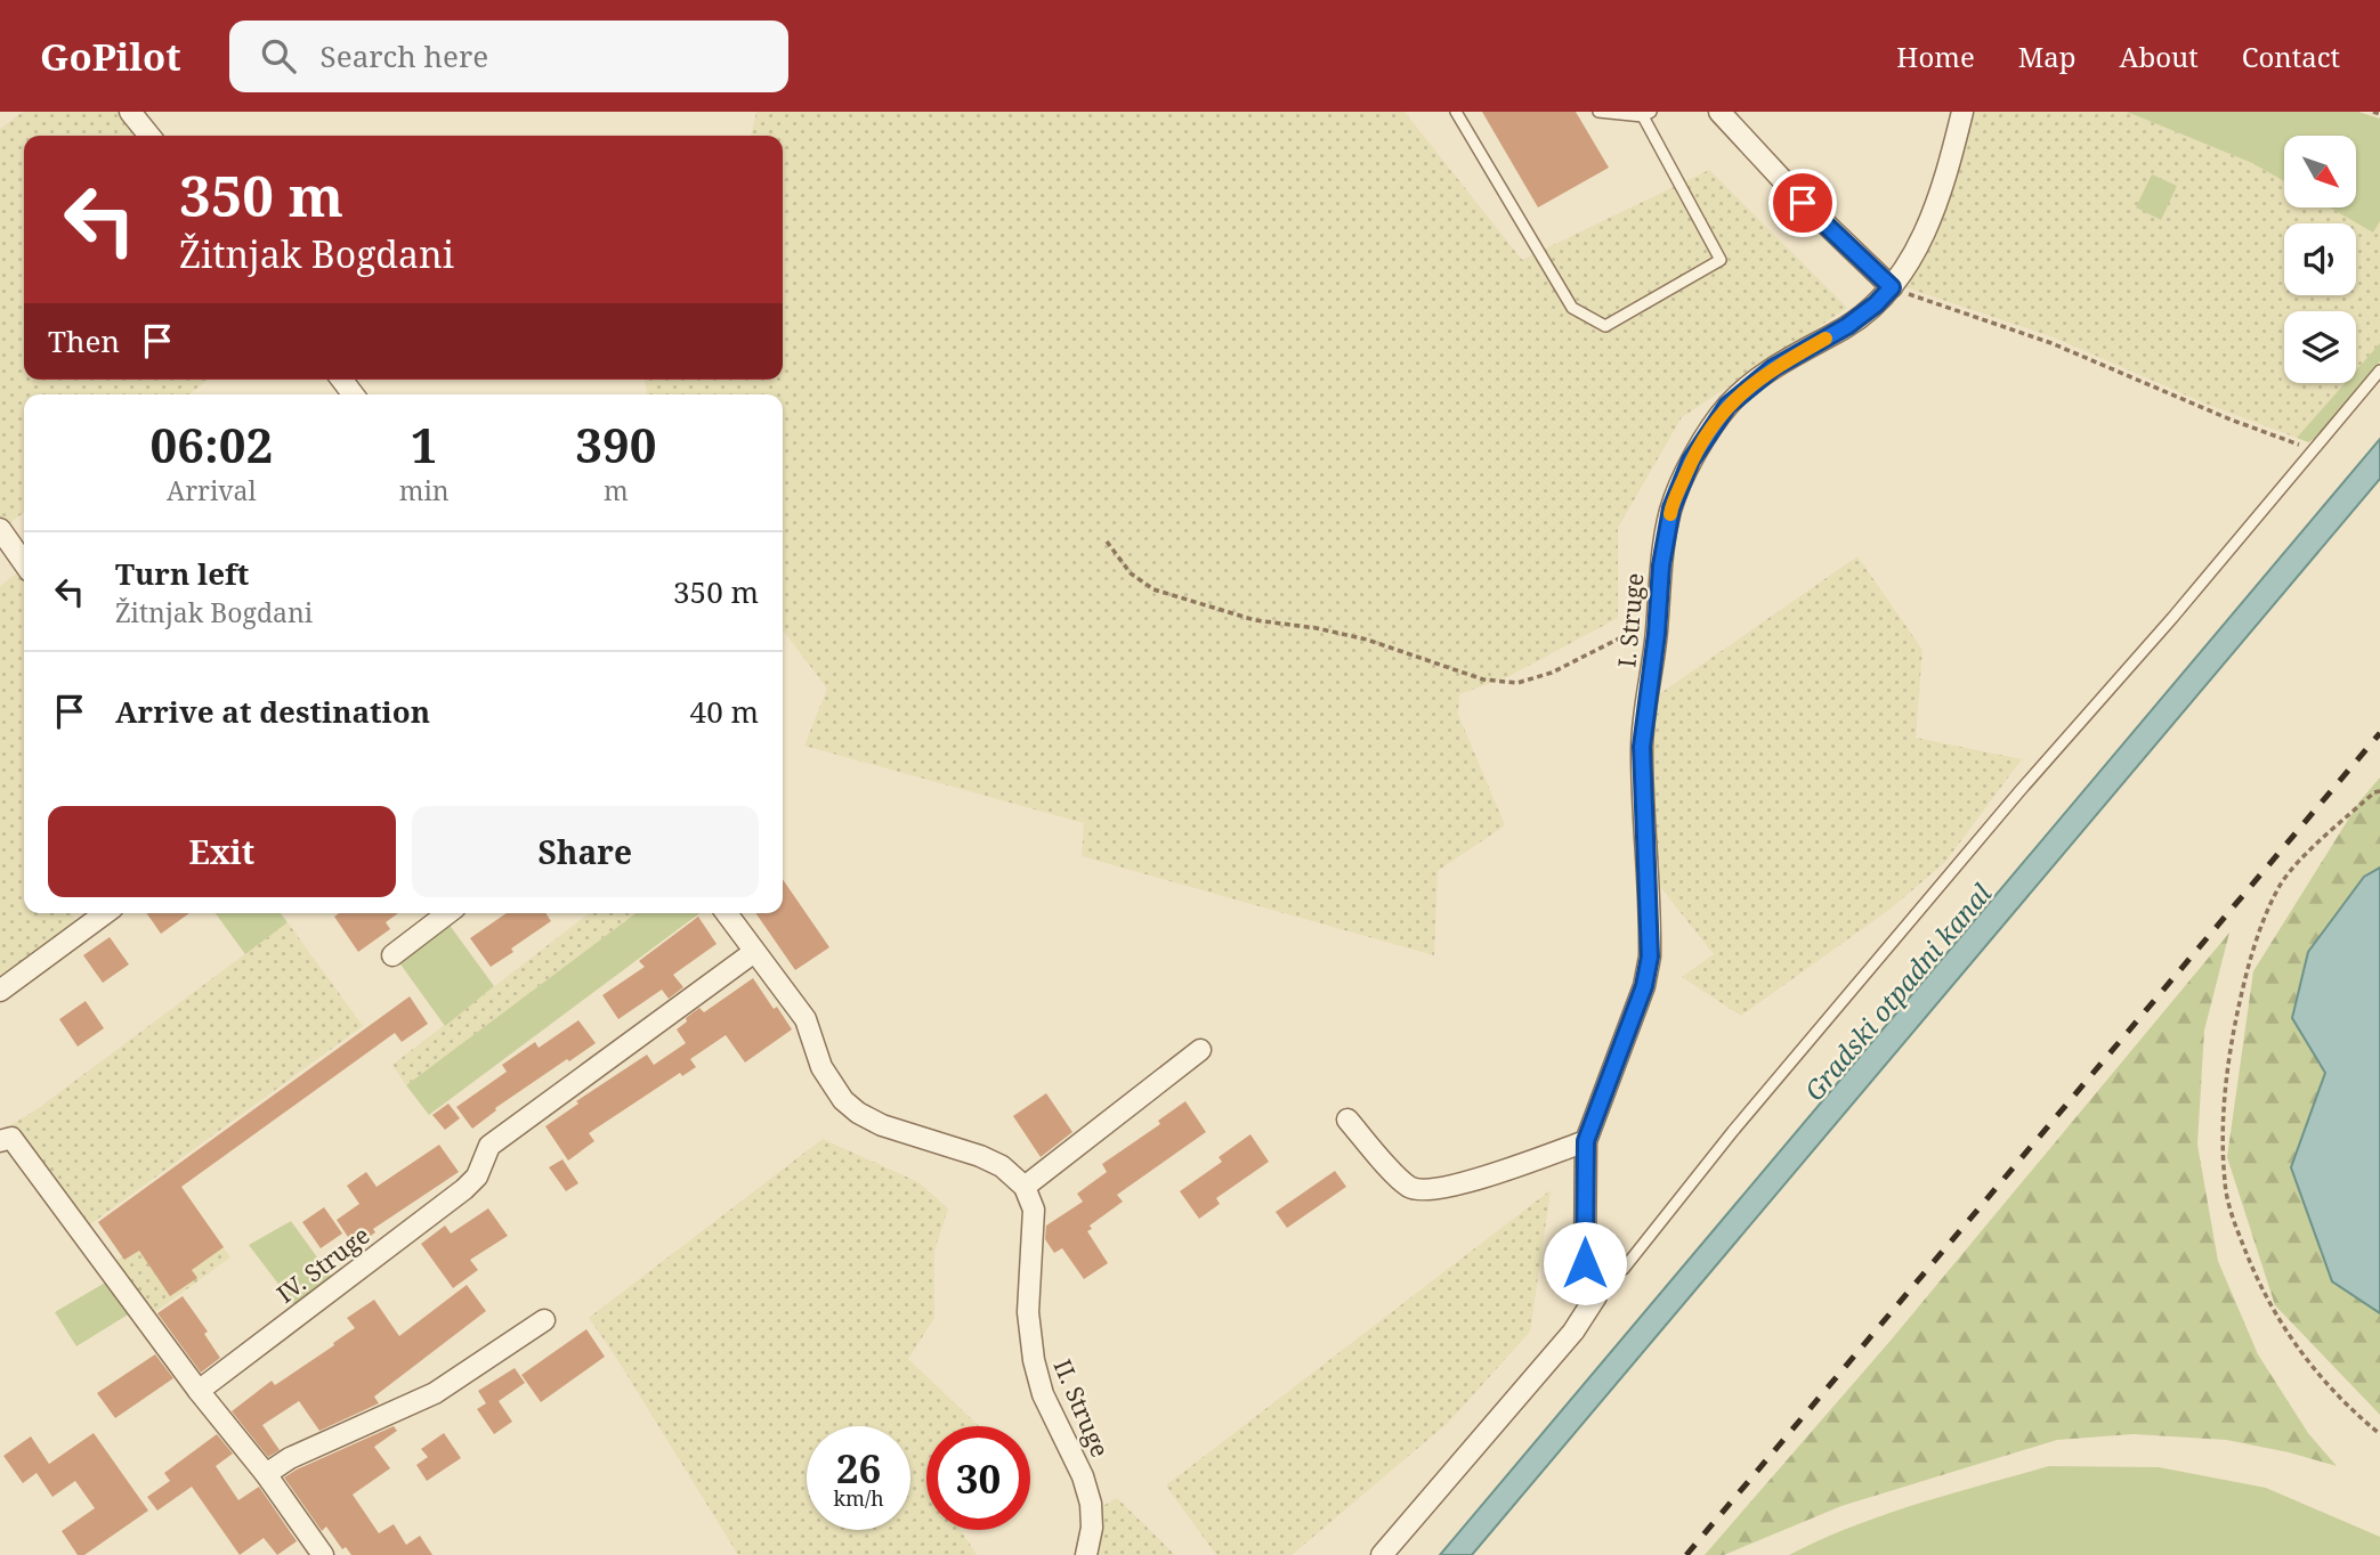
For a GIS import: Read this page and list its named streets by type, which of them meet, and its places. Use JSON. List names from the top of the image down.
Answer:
{
  "streets": {
    "street": ["I. Struge", "IV. Struge", "II. Struge"]
  },
  "water": ["Gradski otpadni kanal"],
  "north": "bottom right",
  "page": {
    "header": "GoPilot",
    "search": "Search here",
    "nav": [
      "Home",
      "Map",
      "About",
      "Contact"
    ],
    "turn": ["350 m", "Žitnjak Bogdani"],
    "then": "Then",
    "eta": [
      "06:02",
      "Arrival",
      "1",
      "min",
      "390",
      "m"
    ],
    "list": [
      {
        "name": "Turn left",
        "note": "Žitnjak Bogdani",
        "value": "350 m"
      },
      {
        "name": "Arrive at destination",
        "value": "40 m"
      }
    ],
    "buttons": ["Exit", "Share"],
    "speed": "26 km/h",
    "limit": "30"
  }
}
